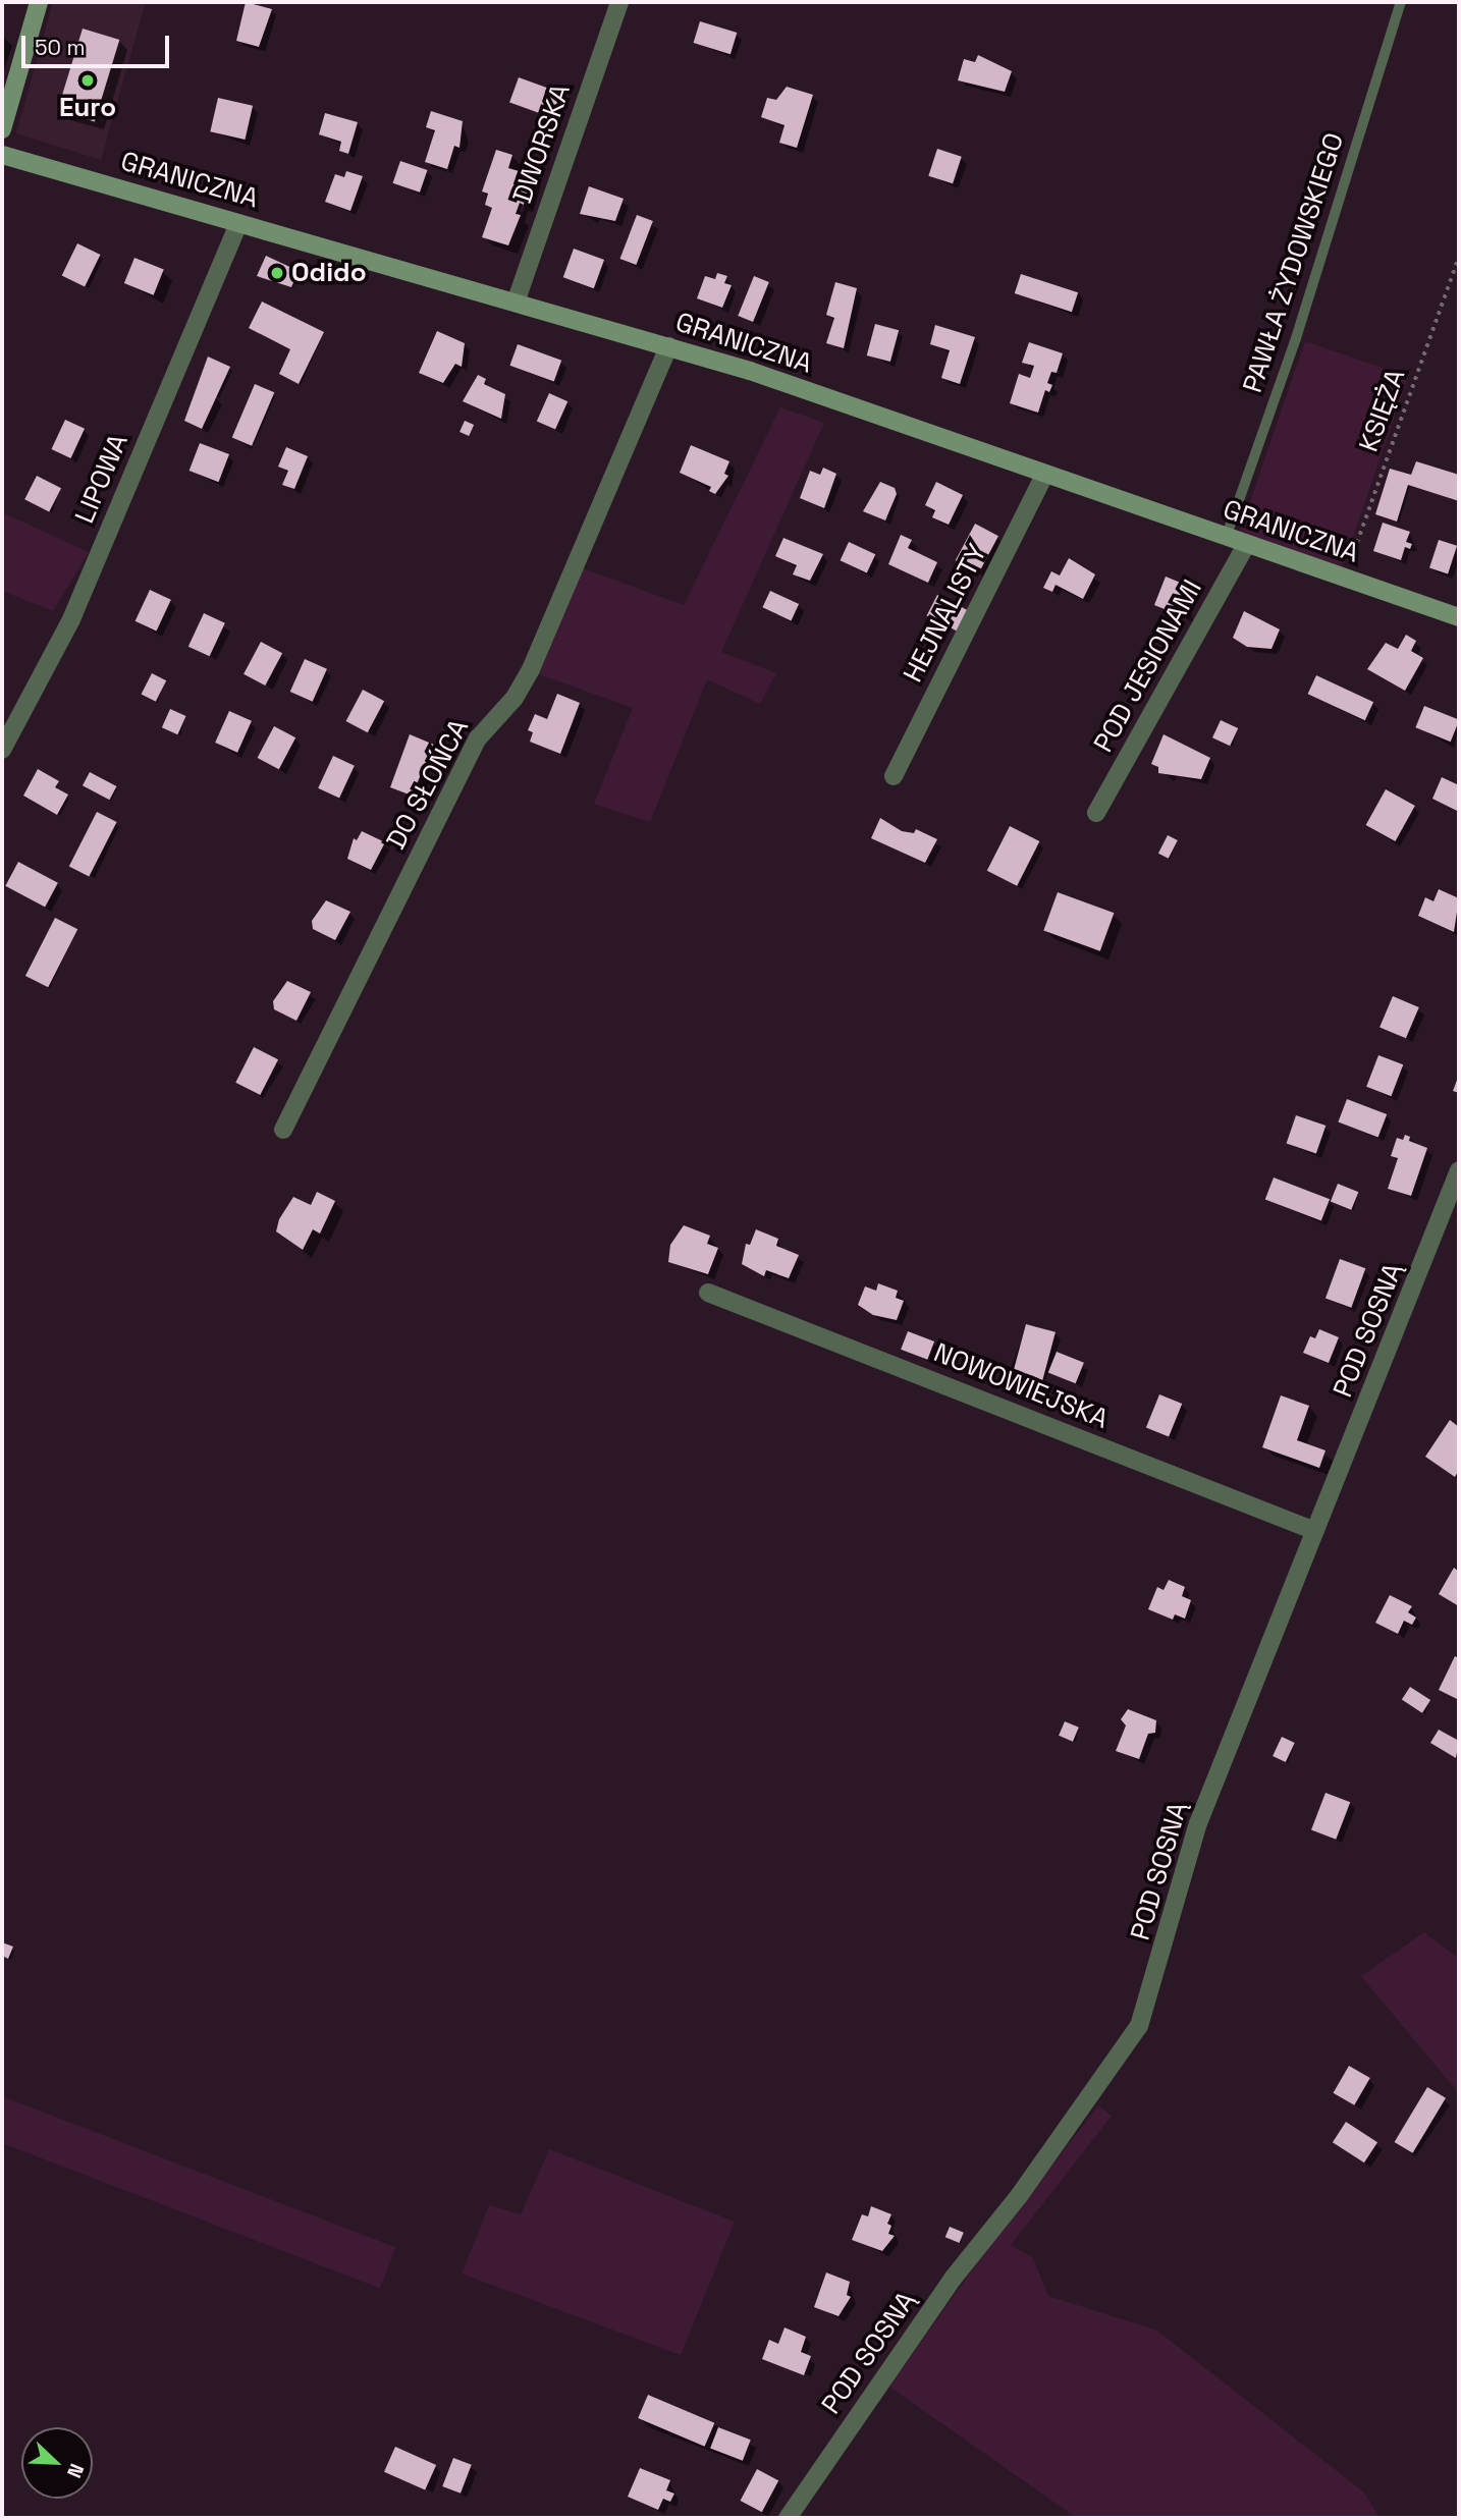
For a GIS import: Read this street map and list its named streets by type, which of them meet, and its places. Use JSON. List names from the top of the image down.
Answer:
{
  "streets": {
    "street": [
      "DWORSKA",
      "GRANICZNA",
      "LIPOWA",
      "HEJNALISTY",
      "POD JESIONAMI",
      "DO SŁOŃCA",
      "POD SOSNĄ",
      "NOWOWIEJSKA"
    ],
    "lane": ["PAWŁA ŻYDOWSKIEGO"],
    "path": ["KSIĘŻA"]
  },
  "crossings": [
    ["DWORSKA", "GRANICZNA"],
    ["GRANICZNA", "PAWŁA ŻYDOWSKIEGO"],
    ["GRANICZNA", "KSIĘŻA"],
    ["GRANICZNA", "LIPOWA"],
    ["GRANICZNA", "HEJNALISTY"],
    ["GRANICZNA", "POD JESIONAMI"],
    ["GRANICZNA", "DO SŁOŃCA"],
    ["POD SOSNĄ", "NOWOWIEJSKA"]
  ],
  "places": ["Euro", "Odido"],
  "scale_bar": "50 m",
  "north": "bottom right"
}
